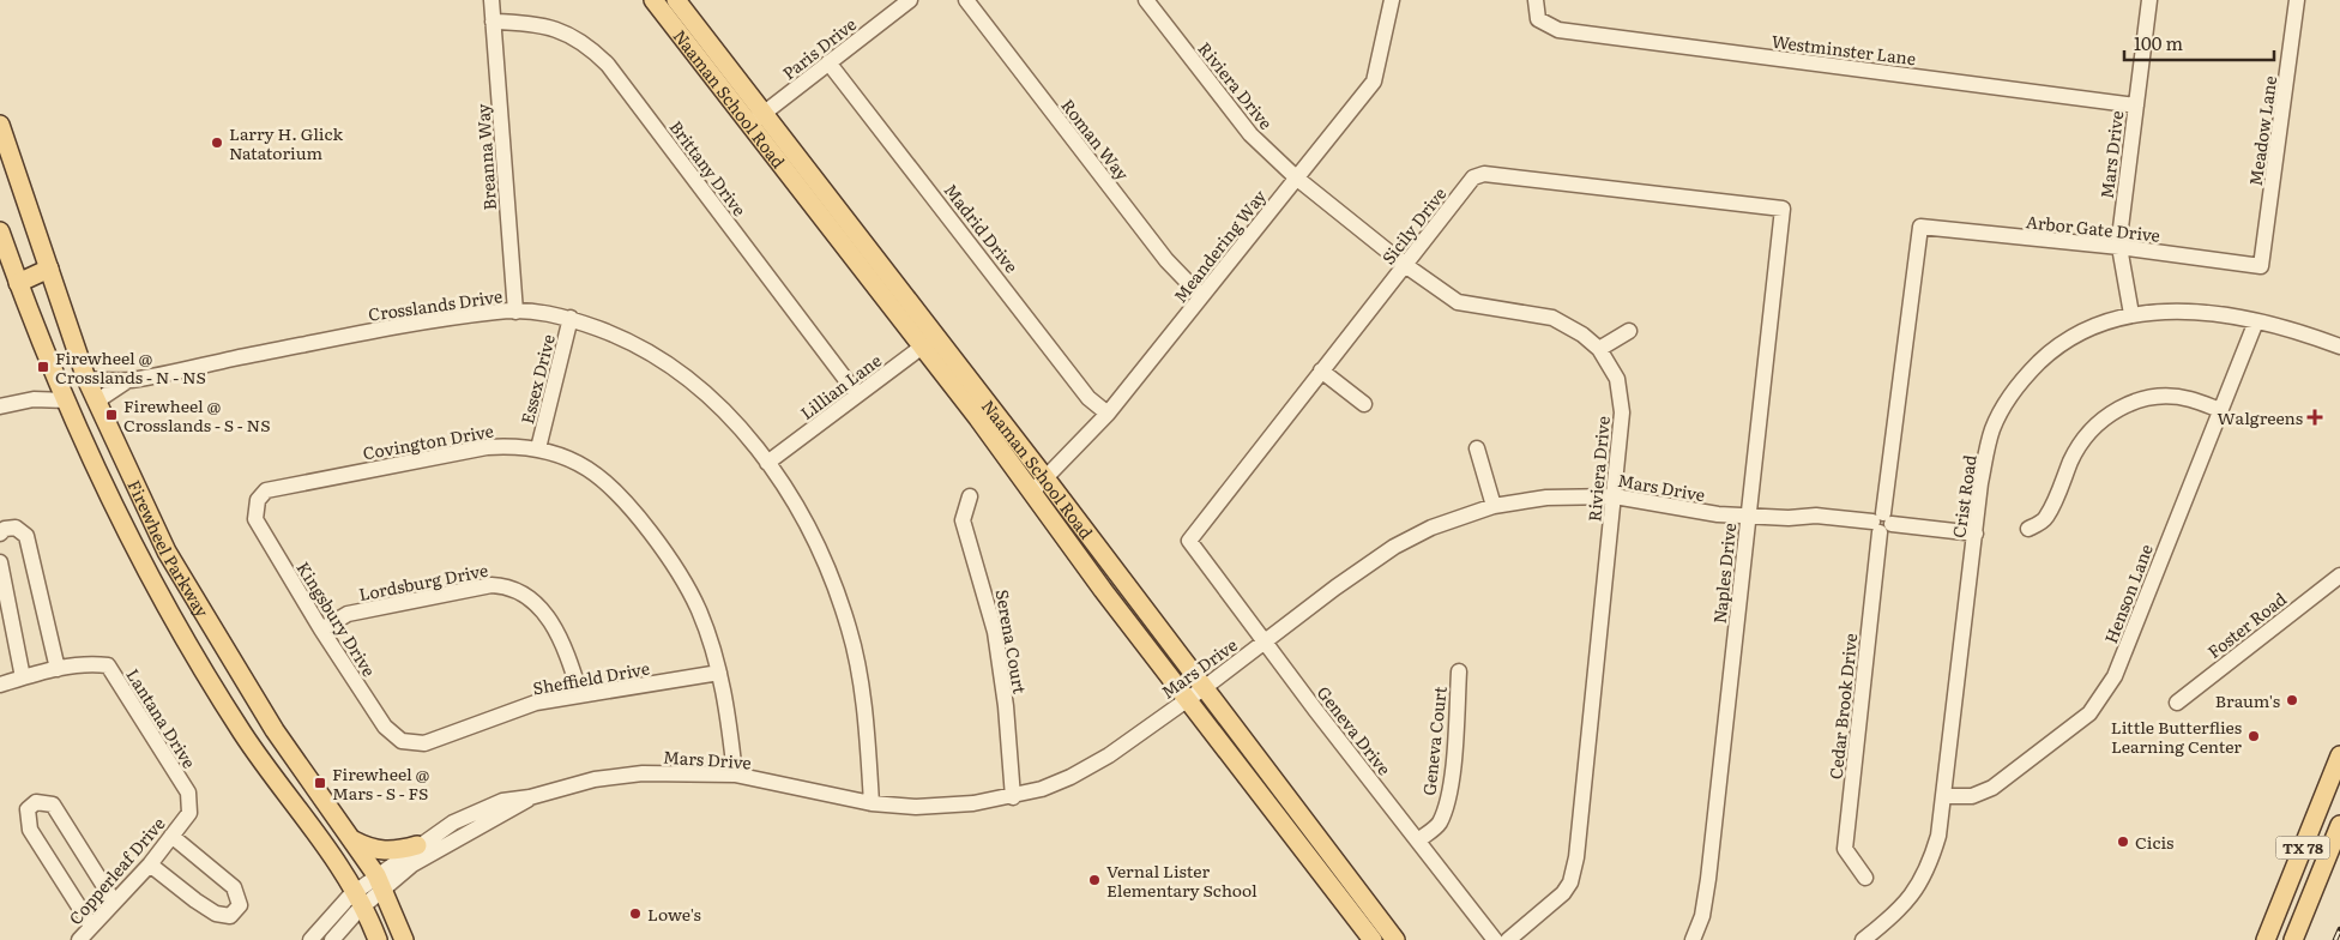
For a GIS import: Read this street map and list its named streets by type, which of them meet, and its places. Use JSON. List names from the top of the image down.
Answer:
{
  "streets": {
    "main road": ["Naaman School Road", "Firewheel Parkway", "TX 78"],
    "street": [
      "Paris Drive",
      "Westminster Lane",
      "Riviera Drive",
      "Meadow Lane",
      "Roman Way",
      "Mars Drive",
      "Breanna Way",
      "Brittany Drive",
      "Sicily Drive",
      "Madrid Drive",
      "Arbor Gate Drive",
      "Meandering Way",
      "Crosslands Drive",
      "Essex Drive",
      "Lillian Lane",
      "Covington Drive",
      "Crist Road",
      "Naples Drive",
      "Lordsburg Drive",
      "Henson Lane",
      "Kingsbury Drive",
      "Foster Road",
      "Serena Court",
      "Sheffield Drive",
      "Cedar Brook Drive",
      "Lantana Drive",
      "Geneva Drive",
      "Geneva Court",
      "Copperleaf Drive"
    ]
  },
  "crossings": [
    ["Paris Drive", "Naaman School Road"],
    ["Paris Drive", "Madrid Drive"],
    ["Westminster Lane", "Mars Drive"],
    ["Riviera Drive", "Mars Drive"],
    ["Riviera Drive", "Sicily Drive"],
    ["Riviera Drive", "Meandering Way"],
    ["Naaman School Road", "Mars Drive"],
    ["Naaman School Road", "Meandering Way"],
    ["Naaman School Road", "Lillian Lane"],
    ["Meadow Lane", "Arbor Gate Drive"],
    ["Roman Way", "Meandering Way"],
    ["Mars Drive", "Arbor Gate Drive"],
    ["Mars Drive", "Crosslands Drive"],
    ["Mars Drive", "Covington Drive"],
    ["Mars Drive", "Crist Road"],
    ["Mars Drive", "Firewheel Parkway"],
    ["Mars Drive", "Naples Drive"],
    ["Mars Drive", "Serena Court"],
    ["Mars Drive", "Cedar Brook Drive"],
    ["Mars Drive", "Geneva Drive"],
    ["Breanna Way", "Brittany Drive"],
    ["Breanna Way", "Crosslands Drive"],
    ["Brittany Drive", "Lillian Lane"],
    ["Sicily Drive", "Naples Drive"],
    ["Sicily Drive", "Geneva Drive"],
    ["Madrid Drive", "Meandering Way"],
    ["Arbor Gate Drive", "Cedar Brook Drive"],
    ["Crosslands Drive", "Essex Drive"],
    ["Crosslands Drive", "Lillian Lane"],
    ["Crosslands Drive", "Firewheel Parkway"],
    ["Essex Drive", "Covington Drive"],
    ["Covington Drive", "Kingsbury Drive"],
    ["Covington Drive", "Sheffield Drive"],
    ["Crist Road", "Henson Lane"],
    ["Lordsburg Drive", "Kingsbury Drive"],
    ["Lordsburg Drive", "Sheffield Drive"],
    ["Kingsbury Drive", "Sheffield Drive"],
    ["Lantana Drive", "Copperleaf Drive"],
    ["Geneva Drive", "Geneva Court"]
  ],
  "places": {
    "other": [
      "Larry H. Glick Natatorium",
      "Braum's",
      "Little Butterflies Learning Center",
      "Cicis",
      "Vernal Lister Elementary School",
      "Lowe's"
    ],
    "transit": ["Firewheel @ Crosslands - N - NS", "Firewheel @ Crosslands - S - NS", "Firewheel @ Mars - S - FS"],
    "health": ["Walgreens"]
  },
  "scale_bar": "100 m"
}
